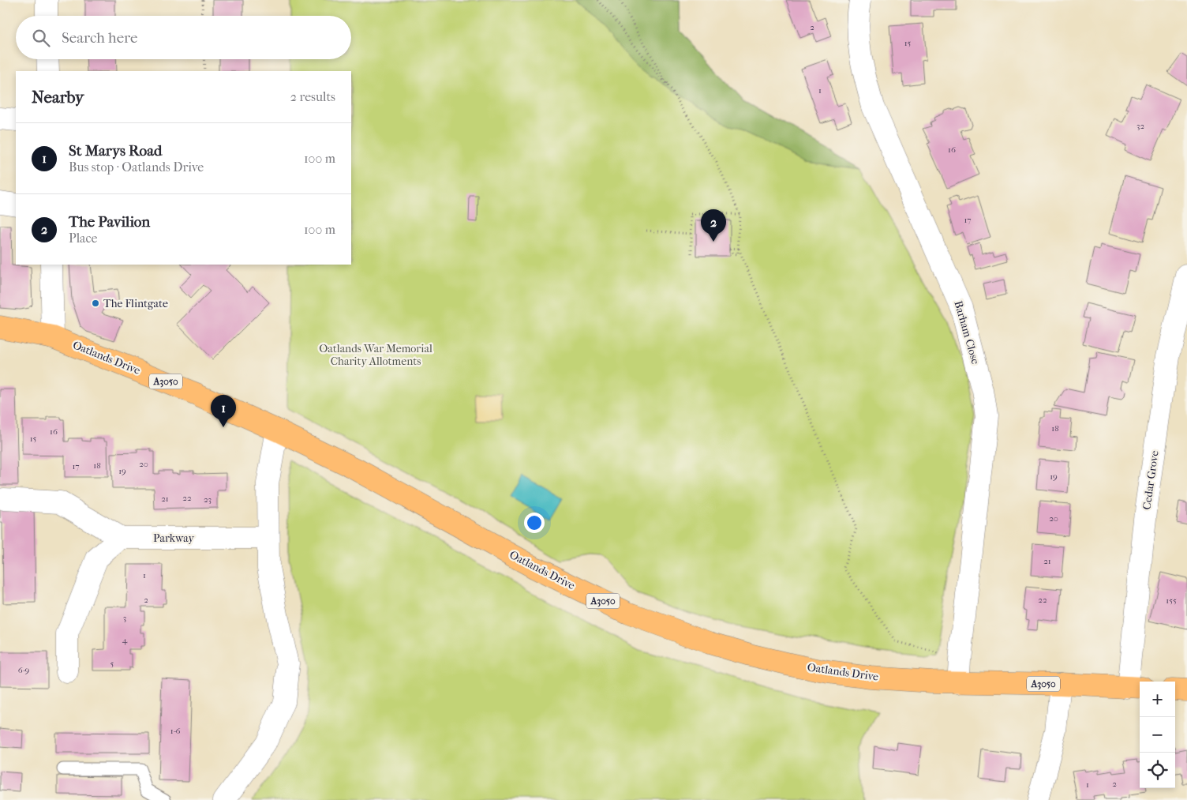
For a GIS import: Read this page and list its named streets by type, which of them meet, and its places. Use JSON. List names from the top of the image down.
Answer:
{
  "streets": {
    "main road": ["Oatlands Drive", "A3050"],
    "street": ["Barham Close", "Cedar Grove", "Parkway"]
  },
  "crossings": [
    ["Barham Close", "Oatlands Drive"],
    ["Oatlands Drive", "Cedar Grove"]
  ],
  "parks": ["Oatlands War Memorial Charity Allotments"],
  "places": ["The Flintgate"],
  "house_numbers": [
    "2",
    "15",
    "1",
    "32",
    "16",
    "17",
    "18",
    "16",
    "15",
    "20",
    "18",
    "17",
    "19",
    "19",
    "22",
    "21",
    "23",
    "20",
    "21",
    "1",
    "2",
    "22",
    "155",
    "3",
    "4",
    "5",
    "6-9",
    "1-6",
    "2",
    "1"
  ],
  "page": {
    "search": "Search here",
    "heading": ["Nearby", "2 results"],
    "list": [
      {
        "mark": "1",
        "name": "St Marys Road",
        "note": "Bus stop · Oatlands Drive",
        "value": "100 m"
      },
      {
        "mark": "2",
        "name": "The Pavilion",
        "note": "Place",
        "value": "100 m"
      }
    ],
    "pins": ["2", "1"],
    "map_buttons": ["+", "−"]
  }
}
